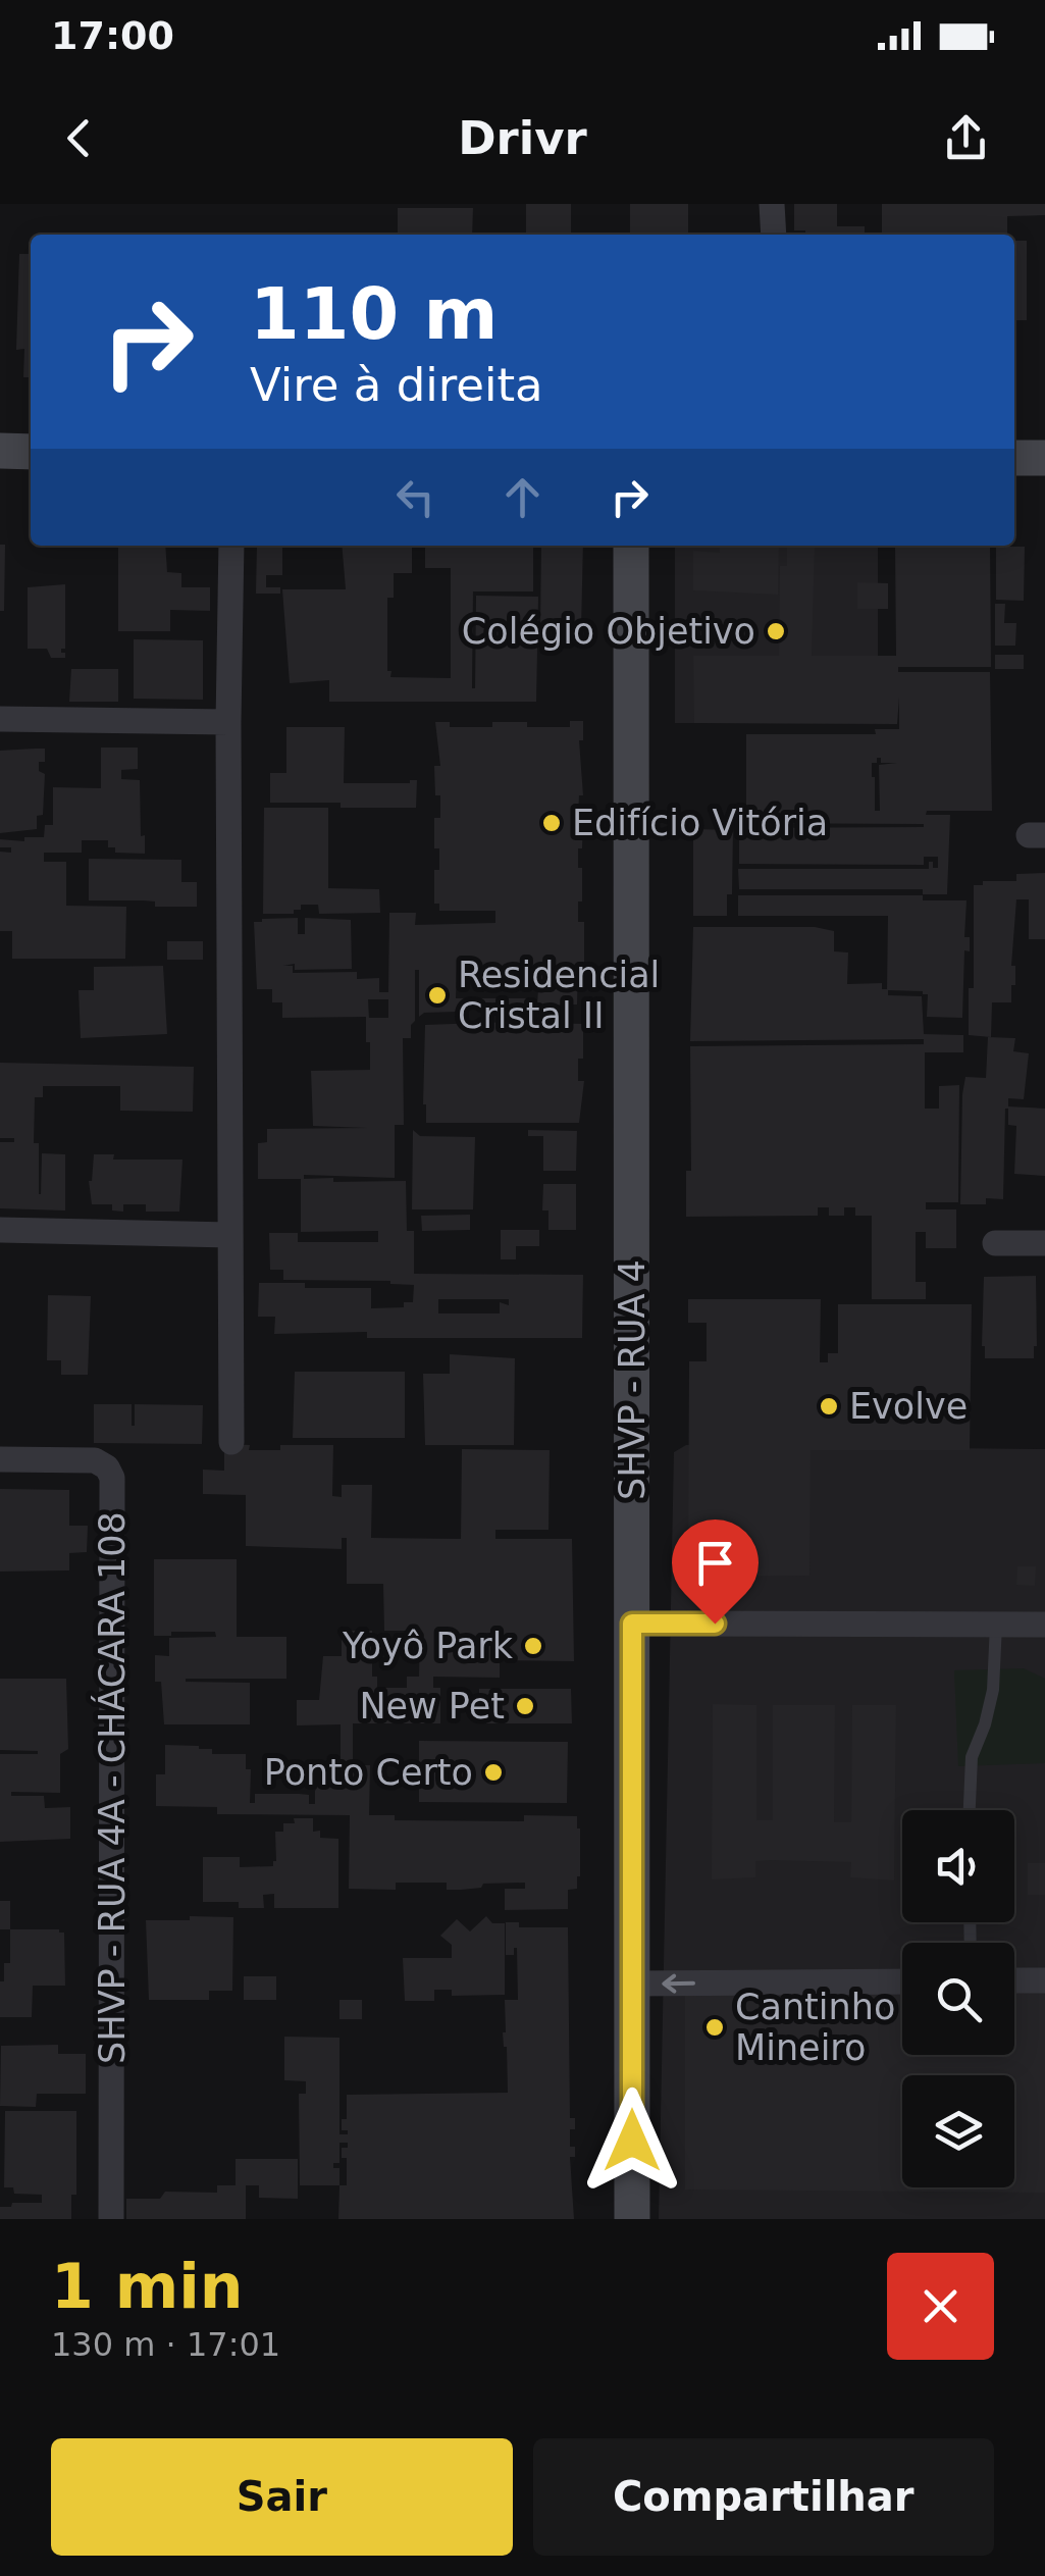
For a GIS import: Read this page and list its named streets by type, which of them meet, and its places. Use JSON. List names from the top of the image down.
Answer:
{
  "streets": {
    "street": ["SHVP - RUA 4", "SHVP - RUA 4A - CHÁCARA 108"]
  },
  "places": [
    "Colégio Objetivo",
    "Edifício Vitória",
    "Residencial Cristal II",
    "Evolve",
    "Yoyô Park",
    "New Pet",
    "Ponto Certo",
    "Cantinho Mineiro"
  ],
  "page": {
    "status": "17:00",
    "header": "Drivr",
    "turn": ["110 m", "Vire à direita"],
    "heading": ["1 min", "130 m · 17:01"],
    "buttons": ["Sair", "Compartilhar"]
  }
}
